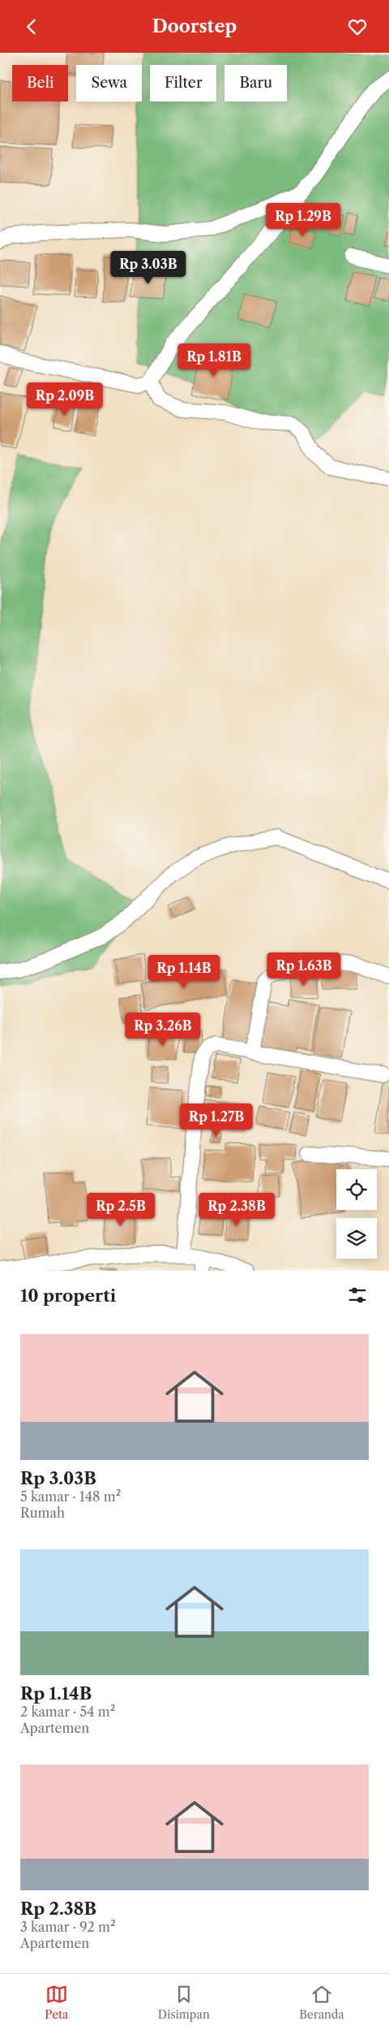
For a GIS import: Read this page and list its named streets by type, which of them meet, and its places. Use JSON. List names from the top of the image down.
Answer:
{
  "page": {
    "header": "Doorstep",
    "chip": [
      "Beli",
      "Sewa",
      "Filter",
      "Baru"
    ],
    "price": [
      "Rp 1.29B",
      "Rp 3.03B",
      "Rp 1.81B",
      "Rp 2.09B",
      "Rp 1.63B",
      "Rp 1.14B",
      "Rp 3.26B",
      "Rp 1.27B",
      "Rp 2.5B",
      "Rp 2.38B"
    ],
    "heading": "10 properti",
    "list": [
      {
        "name": "Rp 3.03B",
        "note": "5 kamar · 148 m² · Rumah"
      },
      {
        "name": "Rp 1.14B",
        "note": "2 kamar · 54 m² · Apartemen"
      },
      {
        "name": "Rp 2.38B",
        "note": "3 kamar · 92 m² · Apartemen"
      }
    ],
    "tabs": ["Peta", "Disimpan", "Beranda"]
  }
}
